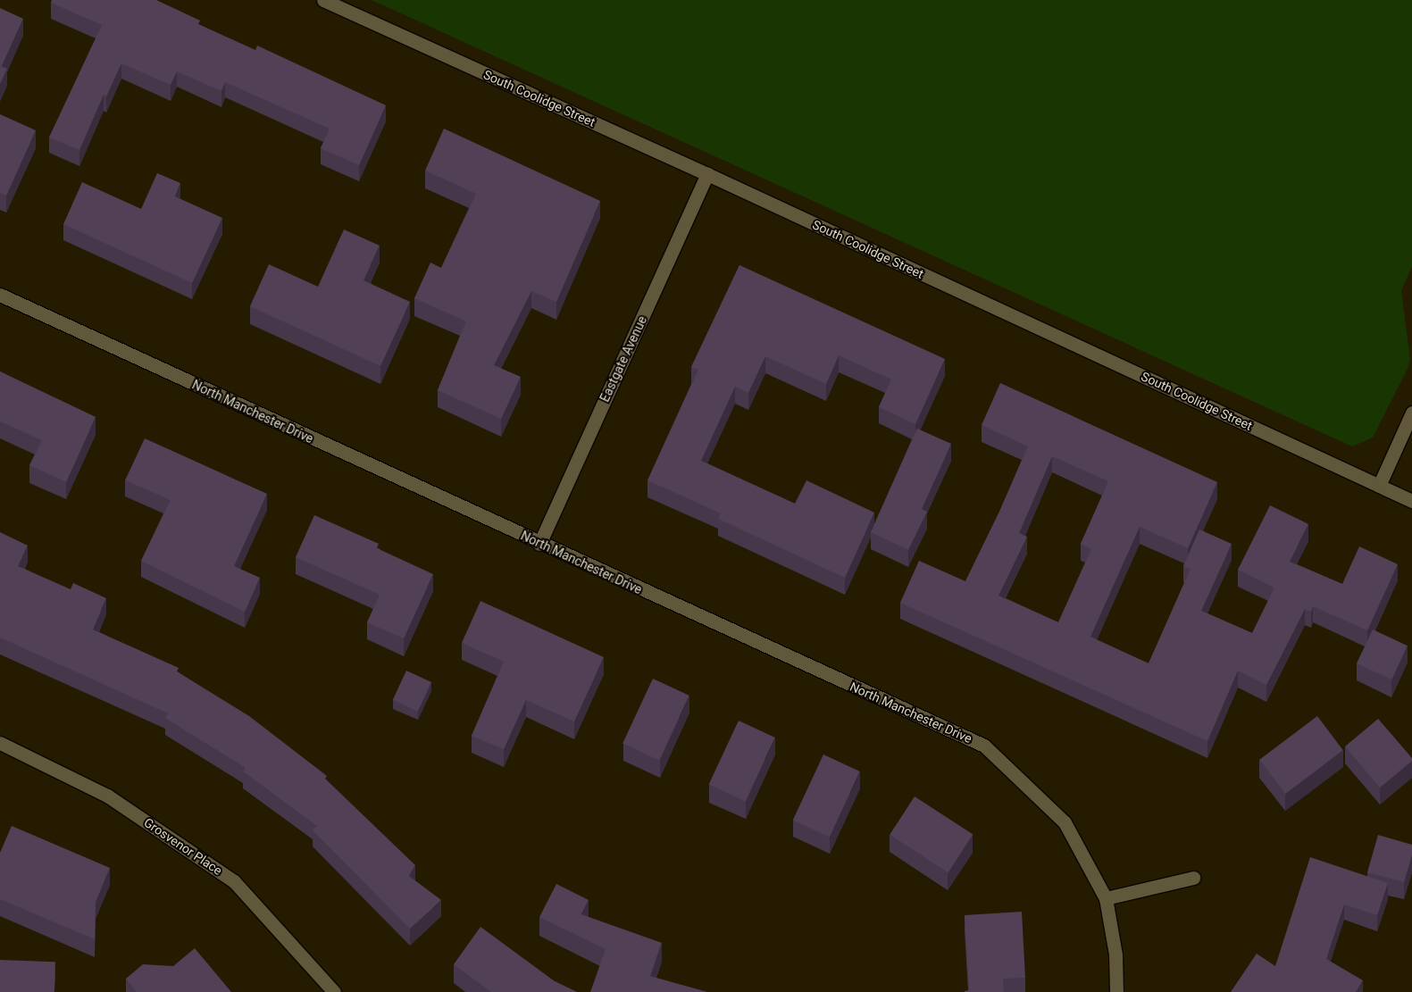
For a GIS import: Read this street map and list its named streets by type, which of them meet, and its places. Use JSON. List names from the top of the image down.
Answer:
{
  "streets": {
    "street": [
      "South Coolidge Street",
      "Eastgate Avenue",
      "North Manchester Drive",
      "Grosvenor Place"
    ]
  },
  "crossings": [
    ["South Coolidge Street", "Eastgate Avenue"],
    ["Eastgate Avenue", "North Manchester Drive"]
  ]
}
